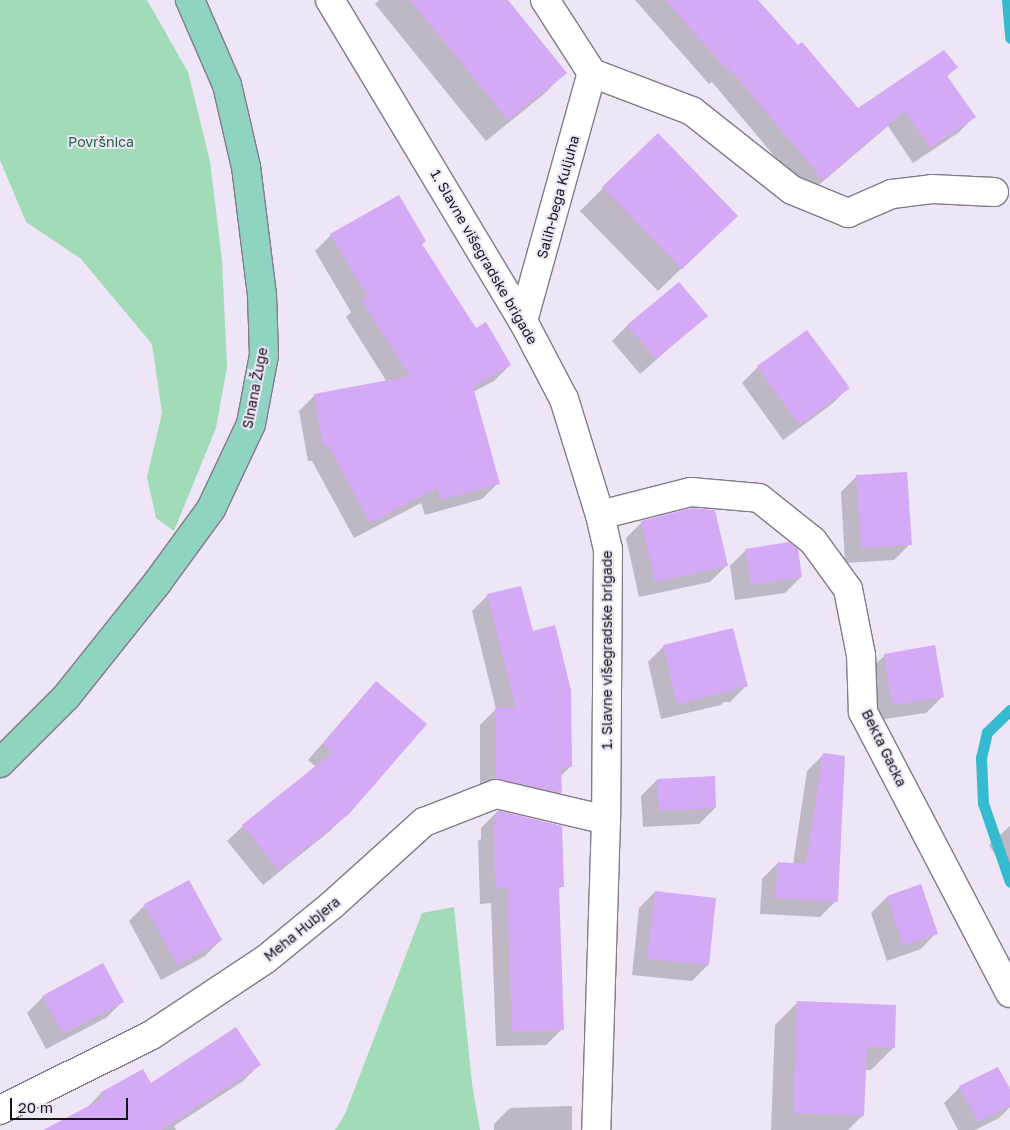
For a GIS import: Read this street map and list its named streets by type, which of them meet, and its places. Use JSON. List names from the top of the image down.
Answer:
{
  "streets": {
    "main road": ["Sinana Žuge"],
    "street": [
      "Salih-bega Kuljuha",
      "1. Slavne višegradske brigade",
      "Bekta Gacka",
      "Meha Hubjera"
    ]
  },
  "crossings": [
    ["Salih-bega Kuljuha", "1. Slavne višegradske brigade"],
    ["1. Slavne višegradske brigade", "Bekta Gacka"],
    ["1. Slavne višegradske brigade", "Meha Hubjera"]
  ],
  "parks": ["Površnica"],
  "scale_bar": "20 m"
}
